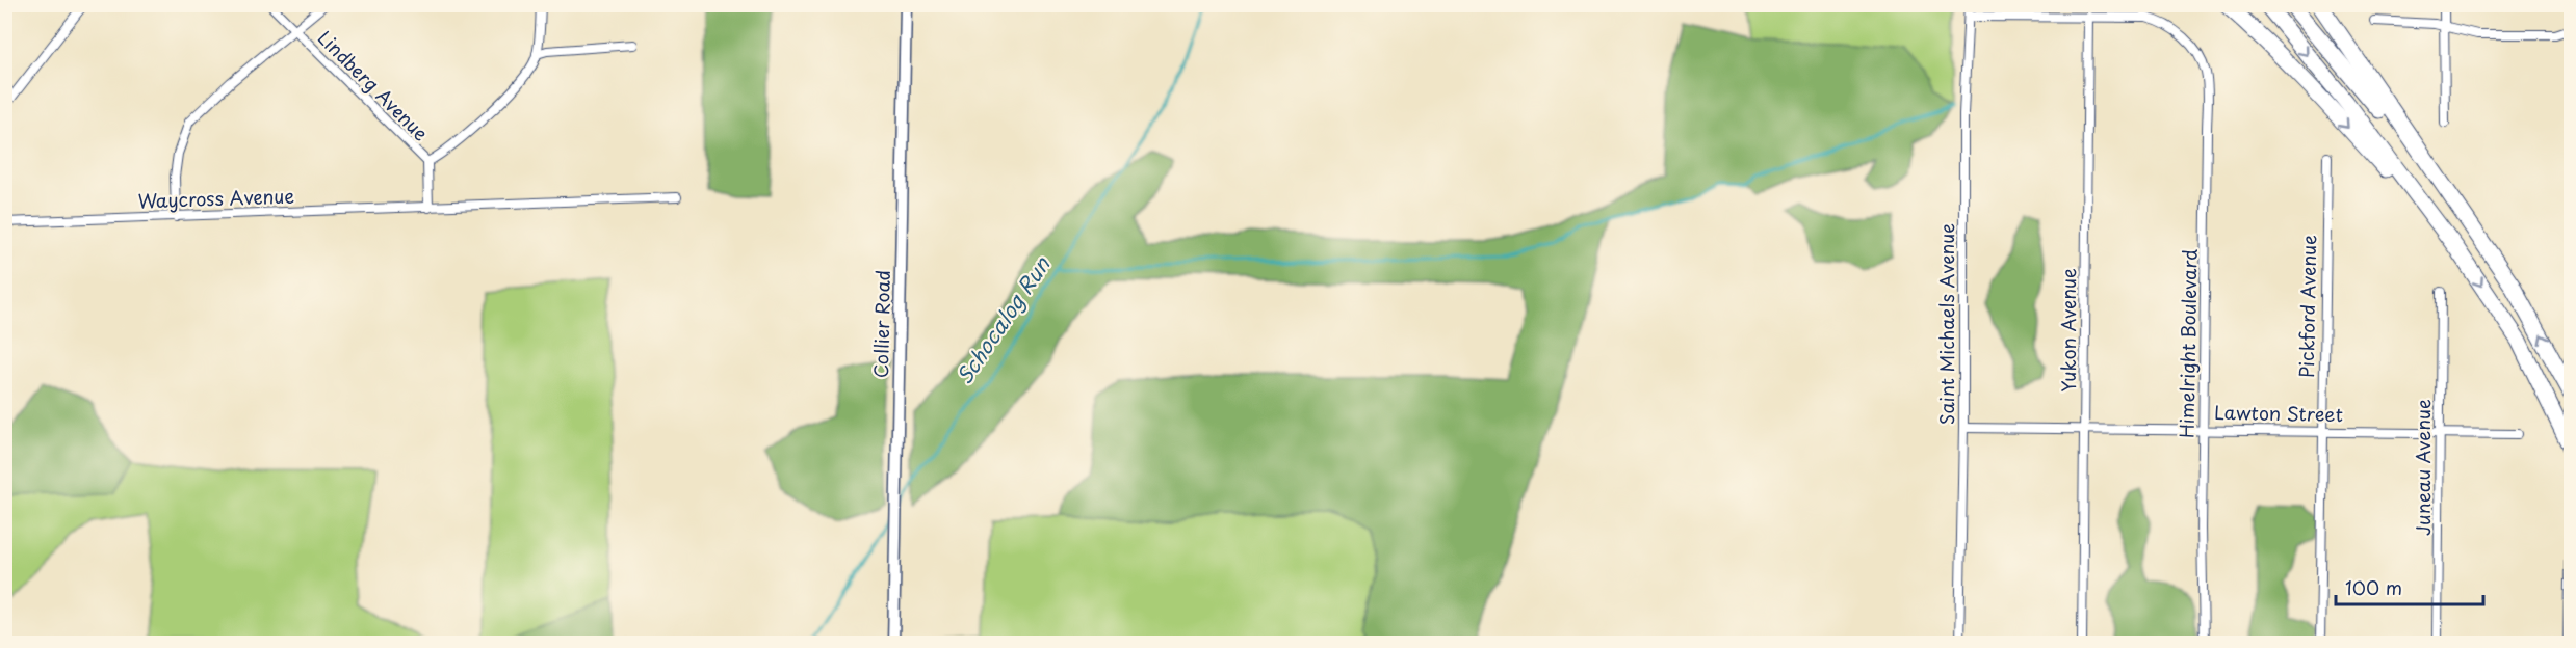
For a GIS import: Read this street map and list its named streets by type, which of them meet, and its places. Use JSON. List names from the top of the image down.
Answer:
{
  "streets": {
    "street": [
      "Lindberg Avenue",
      "Waycross Avenue",
      "Pickford Avenue",
      "Collier Road",
      "Saint Michaels Avenue",
      "Yukon Avenue",
      "Himelright Boulevard",
      "Lawton Street",
      "Juneau Avenue"
    ]
  },
  "crossings": [
    ["Pickford Avenue", "Lawton Street"],
    ["Saint Michaels Avenue", "Lawton Street"],
    ["Yukon Avenue", "Himelright Boulevard"],
    ["Yukon Avenue", "Lawton Street"],
    ["Himelright Boulevard", "Lawton Street"],
    ["Lawton Street", "Juneau Avenue"]
  ],
  "water": ["Schocalog Run"],
  "scale_bar": "100 m"
}
